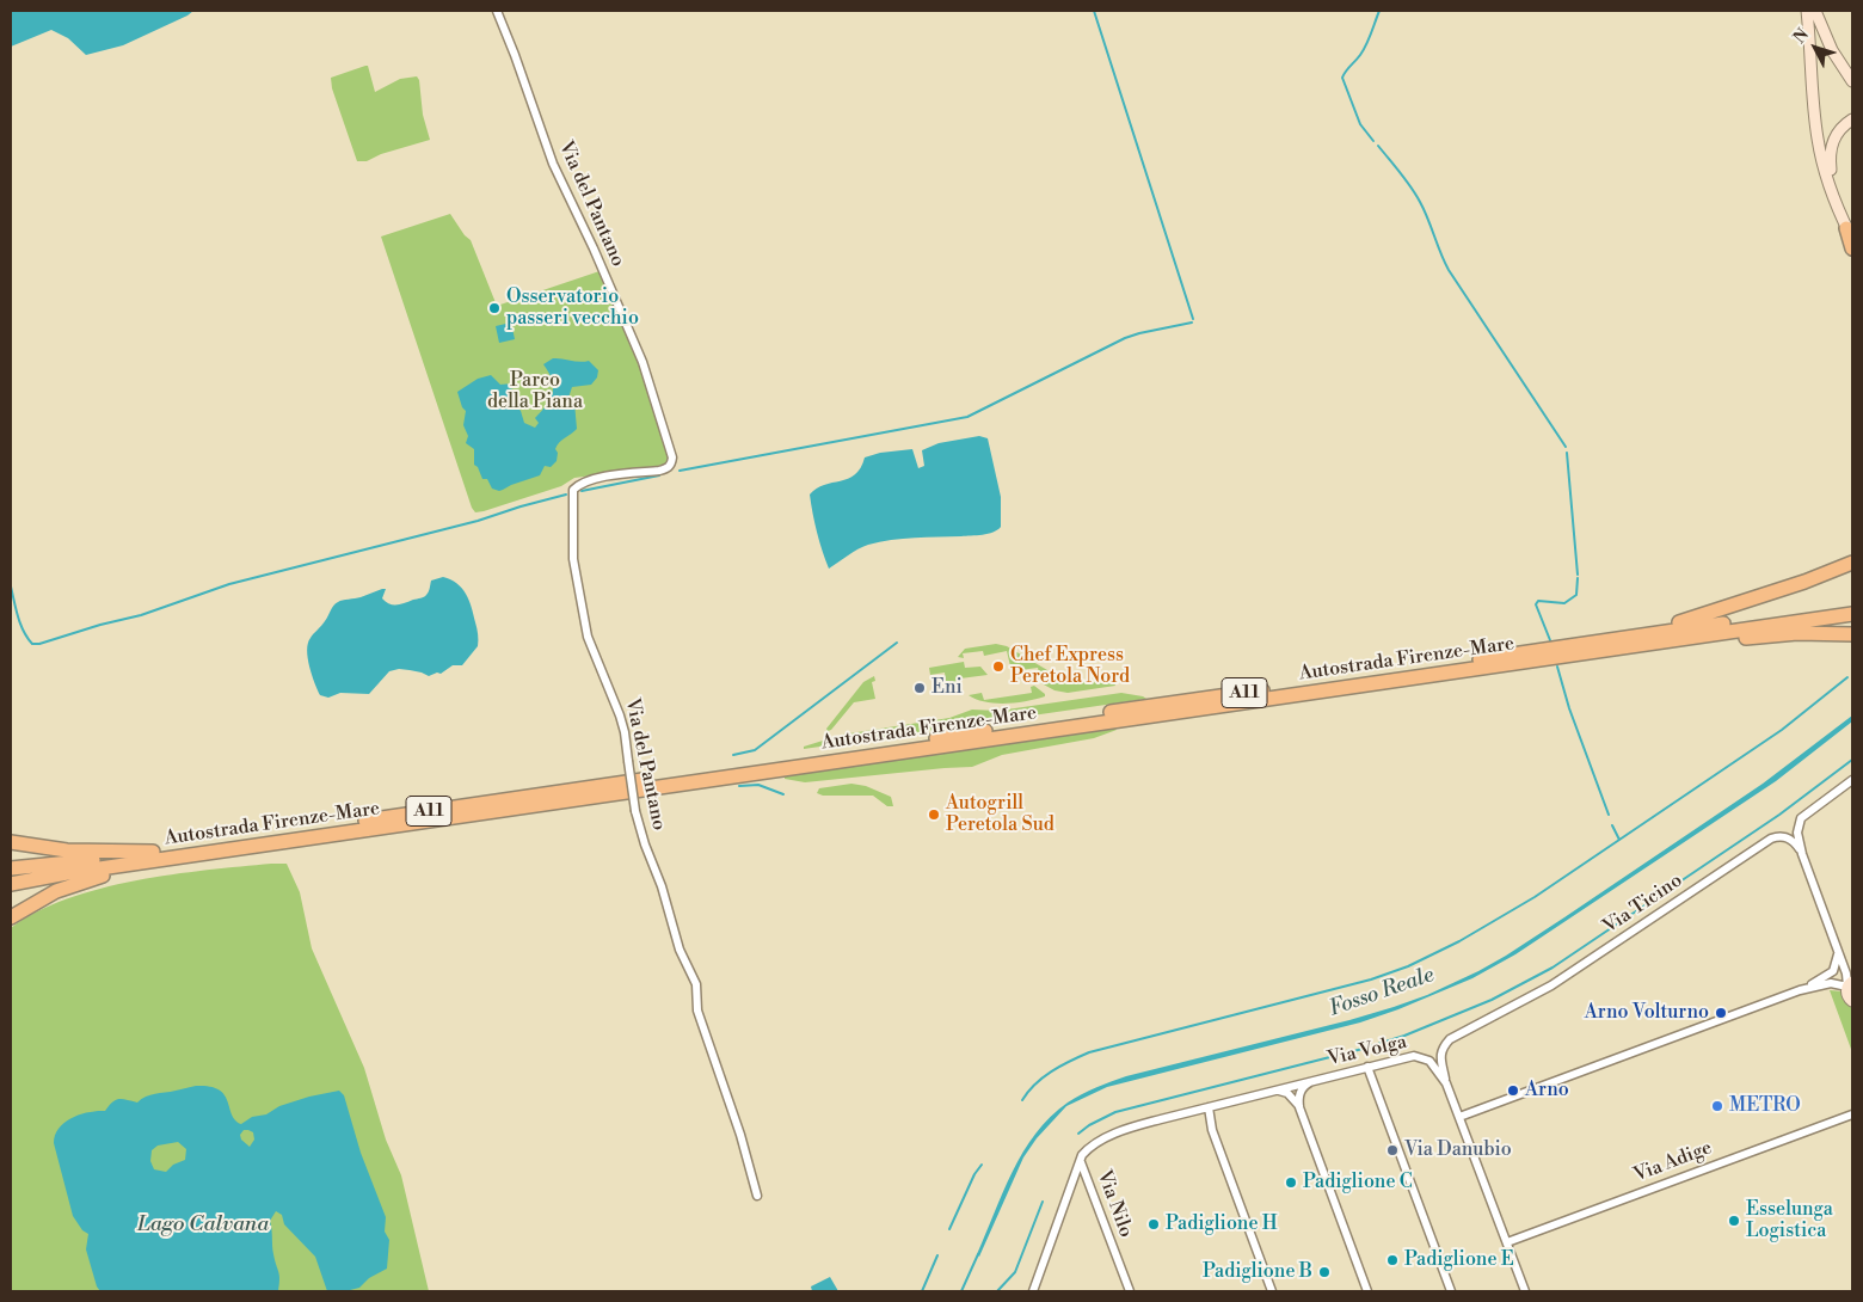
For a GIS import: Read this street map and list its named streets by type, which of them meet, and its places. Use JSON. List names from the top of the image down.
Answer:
{
  "streets": {
    "highway": ["Autostrada Firenze-Mare", "A11"],
    "street": [
      "Via del Pantano",
      "Via Ticino",
      "Via Volga",
      "Via Adige",
      "Via Nilo"
    ]
  },
  "crossings": [
    ["Via Ticino", "Via Volga"],
    ["Via Volga", "Via Adige"],
    ["Via Volga", "Via Nilo"]
  ],
  "water": ["Fosso Reale", "Lago Calvana"],
  "parks": ["Parco della Piana"],
  "places": [
    "Osservatorio passeri vecchio",
    "Chef Express Peretola Nord",
    "Eni",
    "Autogrill Peretola Sud",
    "Arno Volturno",
    "Arno",
    "METRO",
    "Via Danubio",
    "Padiglione C",
    "Esselunga Logistica",
    "Padiglione H",
    "Padiglione E",
    "Padiglione B"
  ],
  "north": "top left"
}
